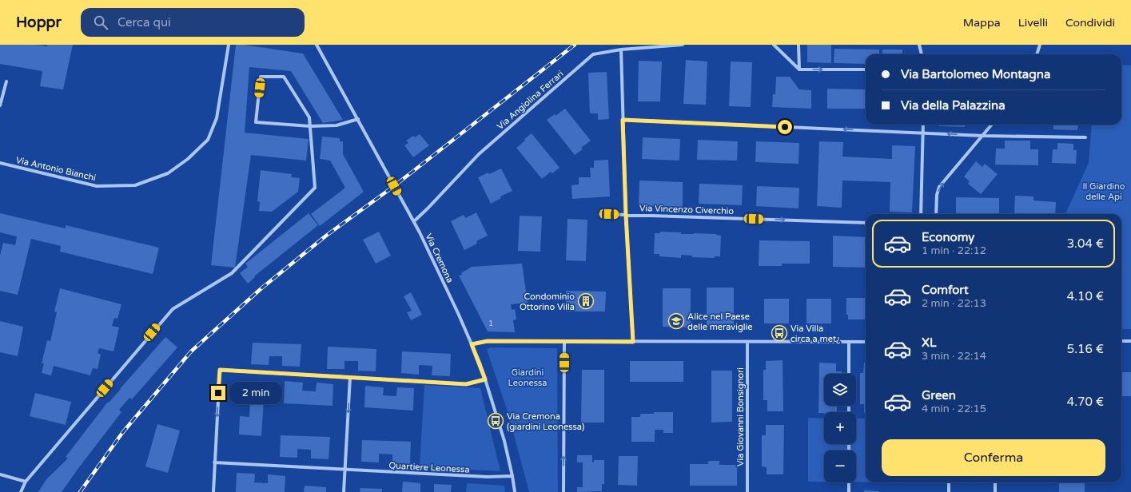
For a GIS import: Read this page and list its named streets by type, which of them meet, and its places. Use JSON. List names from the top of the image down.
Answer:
{
  "streets": {
    "street": [
      "Via Angiolina Ferrari",
      "Via Antonio Bianchi",
      "Via Vincenzo Civerchio",
      "Via Cremona",
      "Via Giovanni Bonsignori",
      "Quartiere Leonessa"
    ]
  },
  "crossings": [
    ["Via Angiolina Ferrari", "Via Cremona"],
    ["Via Cremona", "Quartiere Leonessa"]
  ],
  "one_way": ["Via Vincenzo Civerchio"],
  "parks": ["Il Giardino delle Api", "Giardini Leonessa"],
  "places": {
    "building": ["Condominio Ottorino Villa"],
    "school or university": ["Alice nel Paese delle meraviglie"],
    "bus stop": ["Via Villa circa a met¿", "Via Cremona (giardini Leonessa)"]
  },
  "house_numbers": ["1"],
  "page": {
    "header": "Hoppr",
    "search": "Cerca qui",
    "nav": ["Mappa", "Livelli", "Condividi"],
    "banner": ["Via Bartolomeo Montagna", "Via della Palazzina"],
    "list": [
      {
        "name": "Economy",
        "note": "1 min · 22:12",
        "value": "3.04 €"
      },
      {
        "name": "Comfort",
        "note": "2 min · 22:13",
        "value": "4.10 €"
      },
      {
        "name": "XL",
        "note": "3 min · 22:14",
        "value": "5.16 €"
      },
      {
        "name": "Green",
        "note": "4 min · 22:15",
        "value": "4.70 €"
      }
    ],
    "map_buttons": ["+", "−"],
    "bubble": "2 min",
    "buttons": "Conferma"
  }
}
